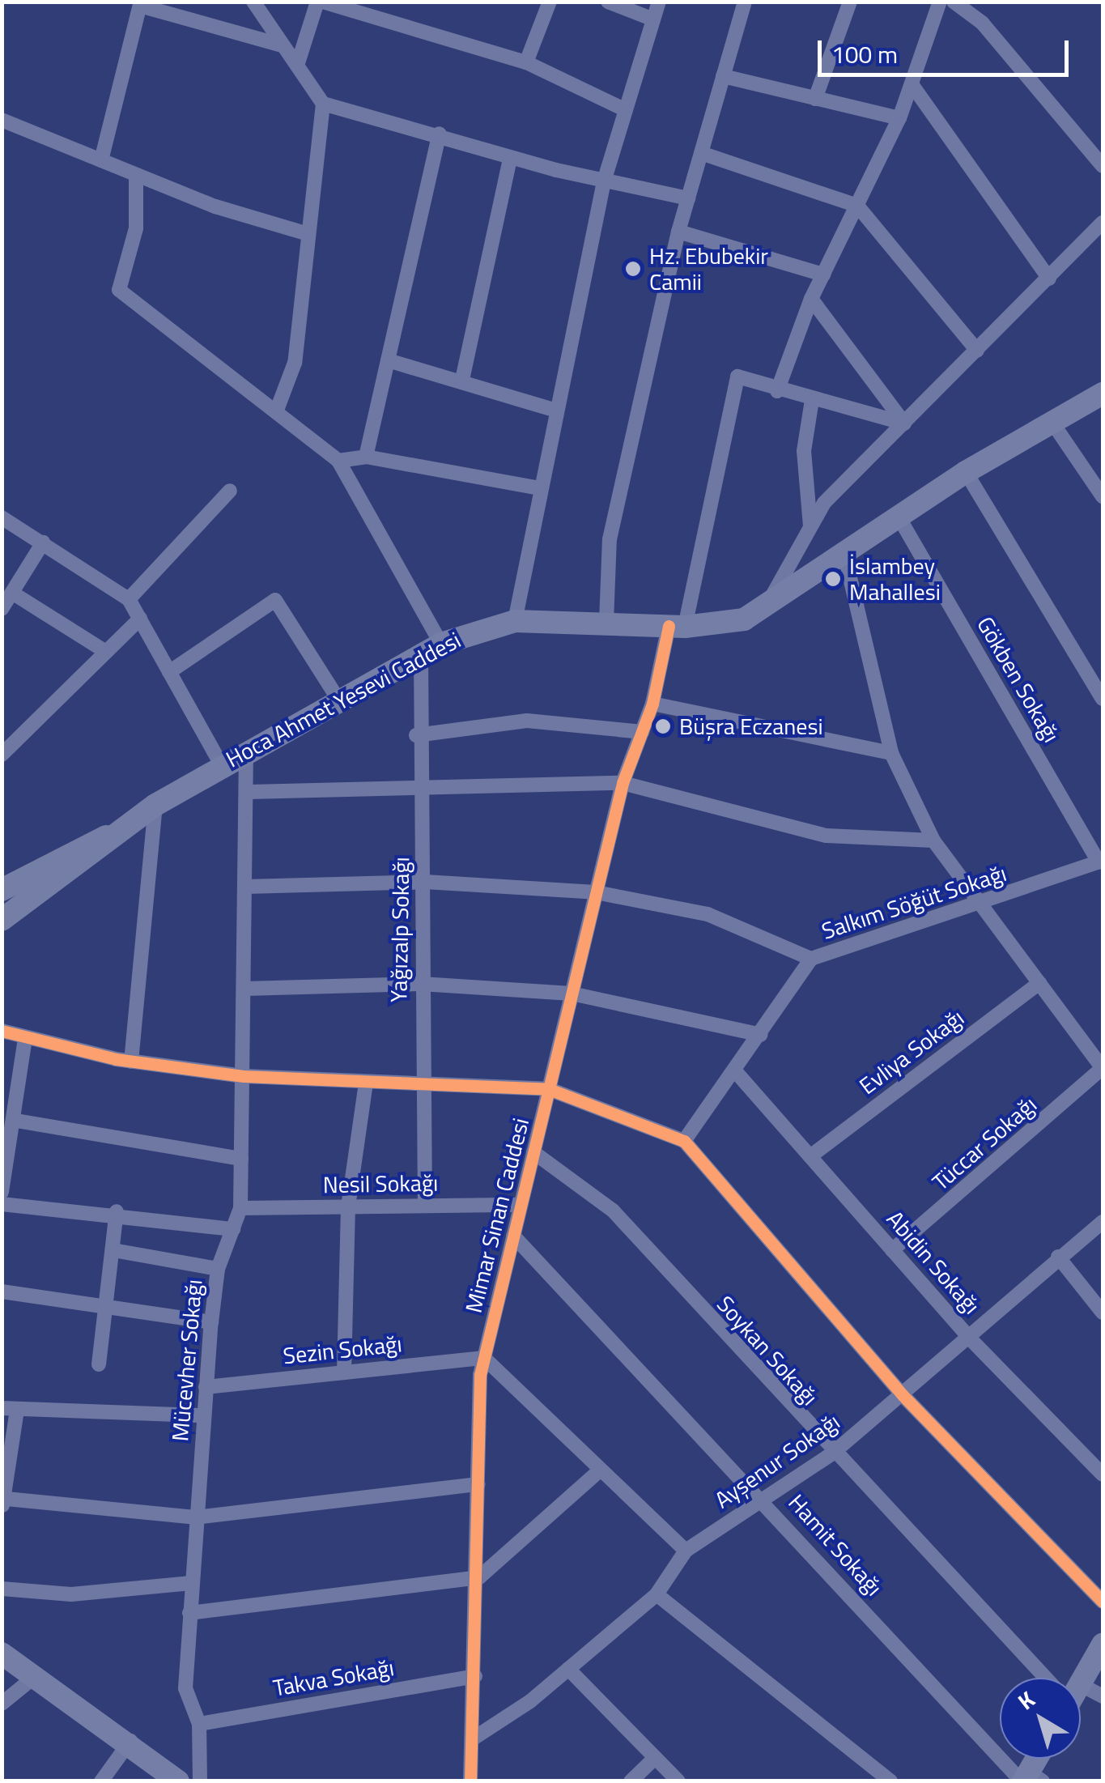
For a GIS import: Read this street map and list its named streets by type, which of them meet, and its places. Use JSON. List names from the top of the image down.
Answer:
{
  "streets": {
    "main road": ["Hoca Ahmet Yesevi Caddesi"],
    "street": [
      "Gökben Sokağı",
      "Salkım Söğüt Sokağı",
      "Yağızalp Sokağı",
      "Evliya Sokağı",
      "Tüccar Sokağı",
      "Nesil Sokağı",
      "Mimar Sinan Caddesi",
      "Abidin Sokağı",
      "Sezin Sokağı",
      "Soykan Sokağı",
      "Mücevher Sokağı",
      "Ayşenur Sokağı",
      "Hamit Sokağı",
      "Takva Sokağı"
    ]
  },
  "crossings": [
    ["Gökben Sokağı", "Hoca Ahmet Yesevi Caddesi"],
    ["Gökben Sokağı", "Salkım Söğüt Sokağı"],
    ["Hoca Ahmet Yesevi Caddesi", "Yağızalp Sokağı"],
    ["Hoca Ahmet Yesevi Caddesi", "Mimar Sinan Caddesi"],
    ["Hoca Ahmet Yesevi Caddesi", "Mücevher Sokağı"],
    ["Salkım Söğüt Sokağı", "Abidin Sokağı"],
    ["Yağızalp Sokağı", "Nesil Sokağı"],
    ["Evliya Sokağı", "Abidin Sokağı"],
    ["Tüccar Sokağı", "Abidin Sokağı"],
    ["Nesil Sokağı", "Mimar Sinan Caddesi"],
    ["Nesil Sokağı", "Mücevher Sokağı"],
    ["Mimar Sinan Caddesi", "Sezin Sokağı"],
    ["Mimar Sinan Caddesi", "Soykan Sokağı"],
    ["Mimar Sinan Caddesi", "Hamit Sokağı"],
    ["Mimar Sinan Caddesi", "Takva Sokağı"],
    ["Abidin Sokağı", "Ayşenur Sokağı"],
    ["Sezin Sokağı", "Mücevher Sokağı"],
    ["Soykan Sokağı", "Ayşenur Sokağı"],
    ["Mücevher Sokağı", "Takva Sokağı"],
    ["Ayşenur Sokağı", "Hamit Sokağı"]
  ],
  "places": ["Hz. Ebubekir Camii", "İslambey Mahallesi", "Büşra Eczanesi"],
  "scale_bar": "100 m",
  "north": "top left"
}
